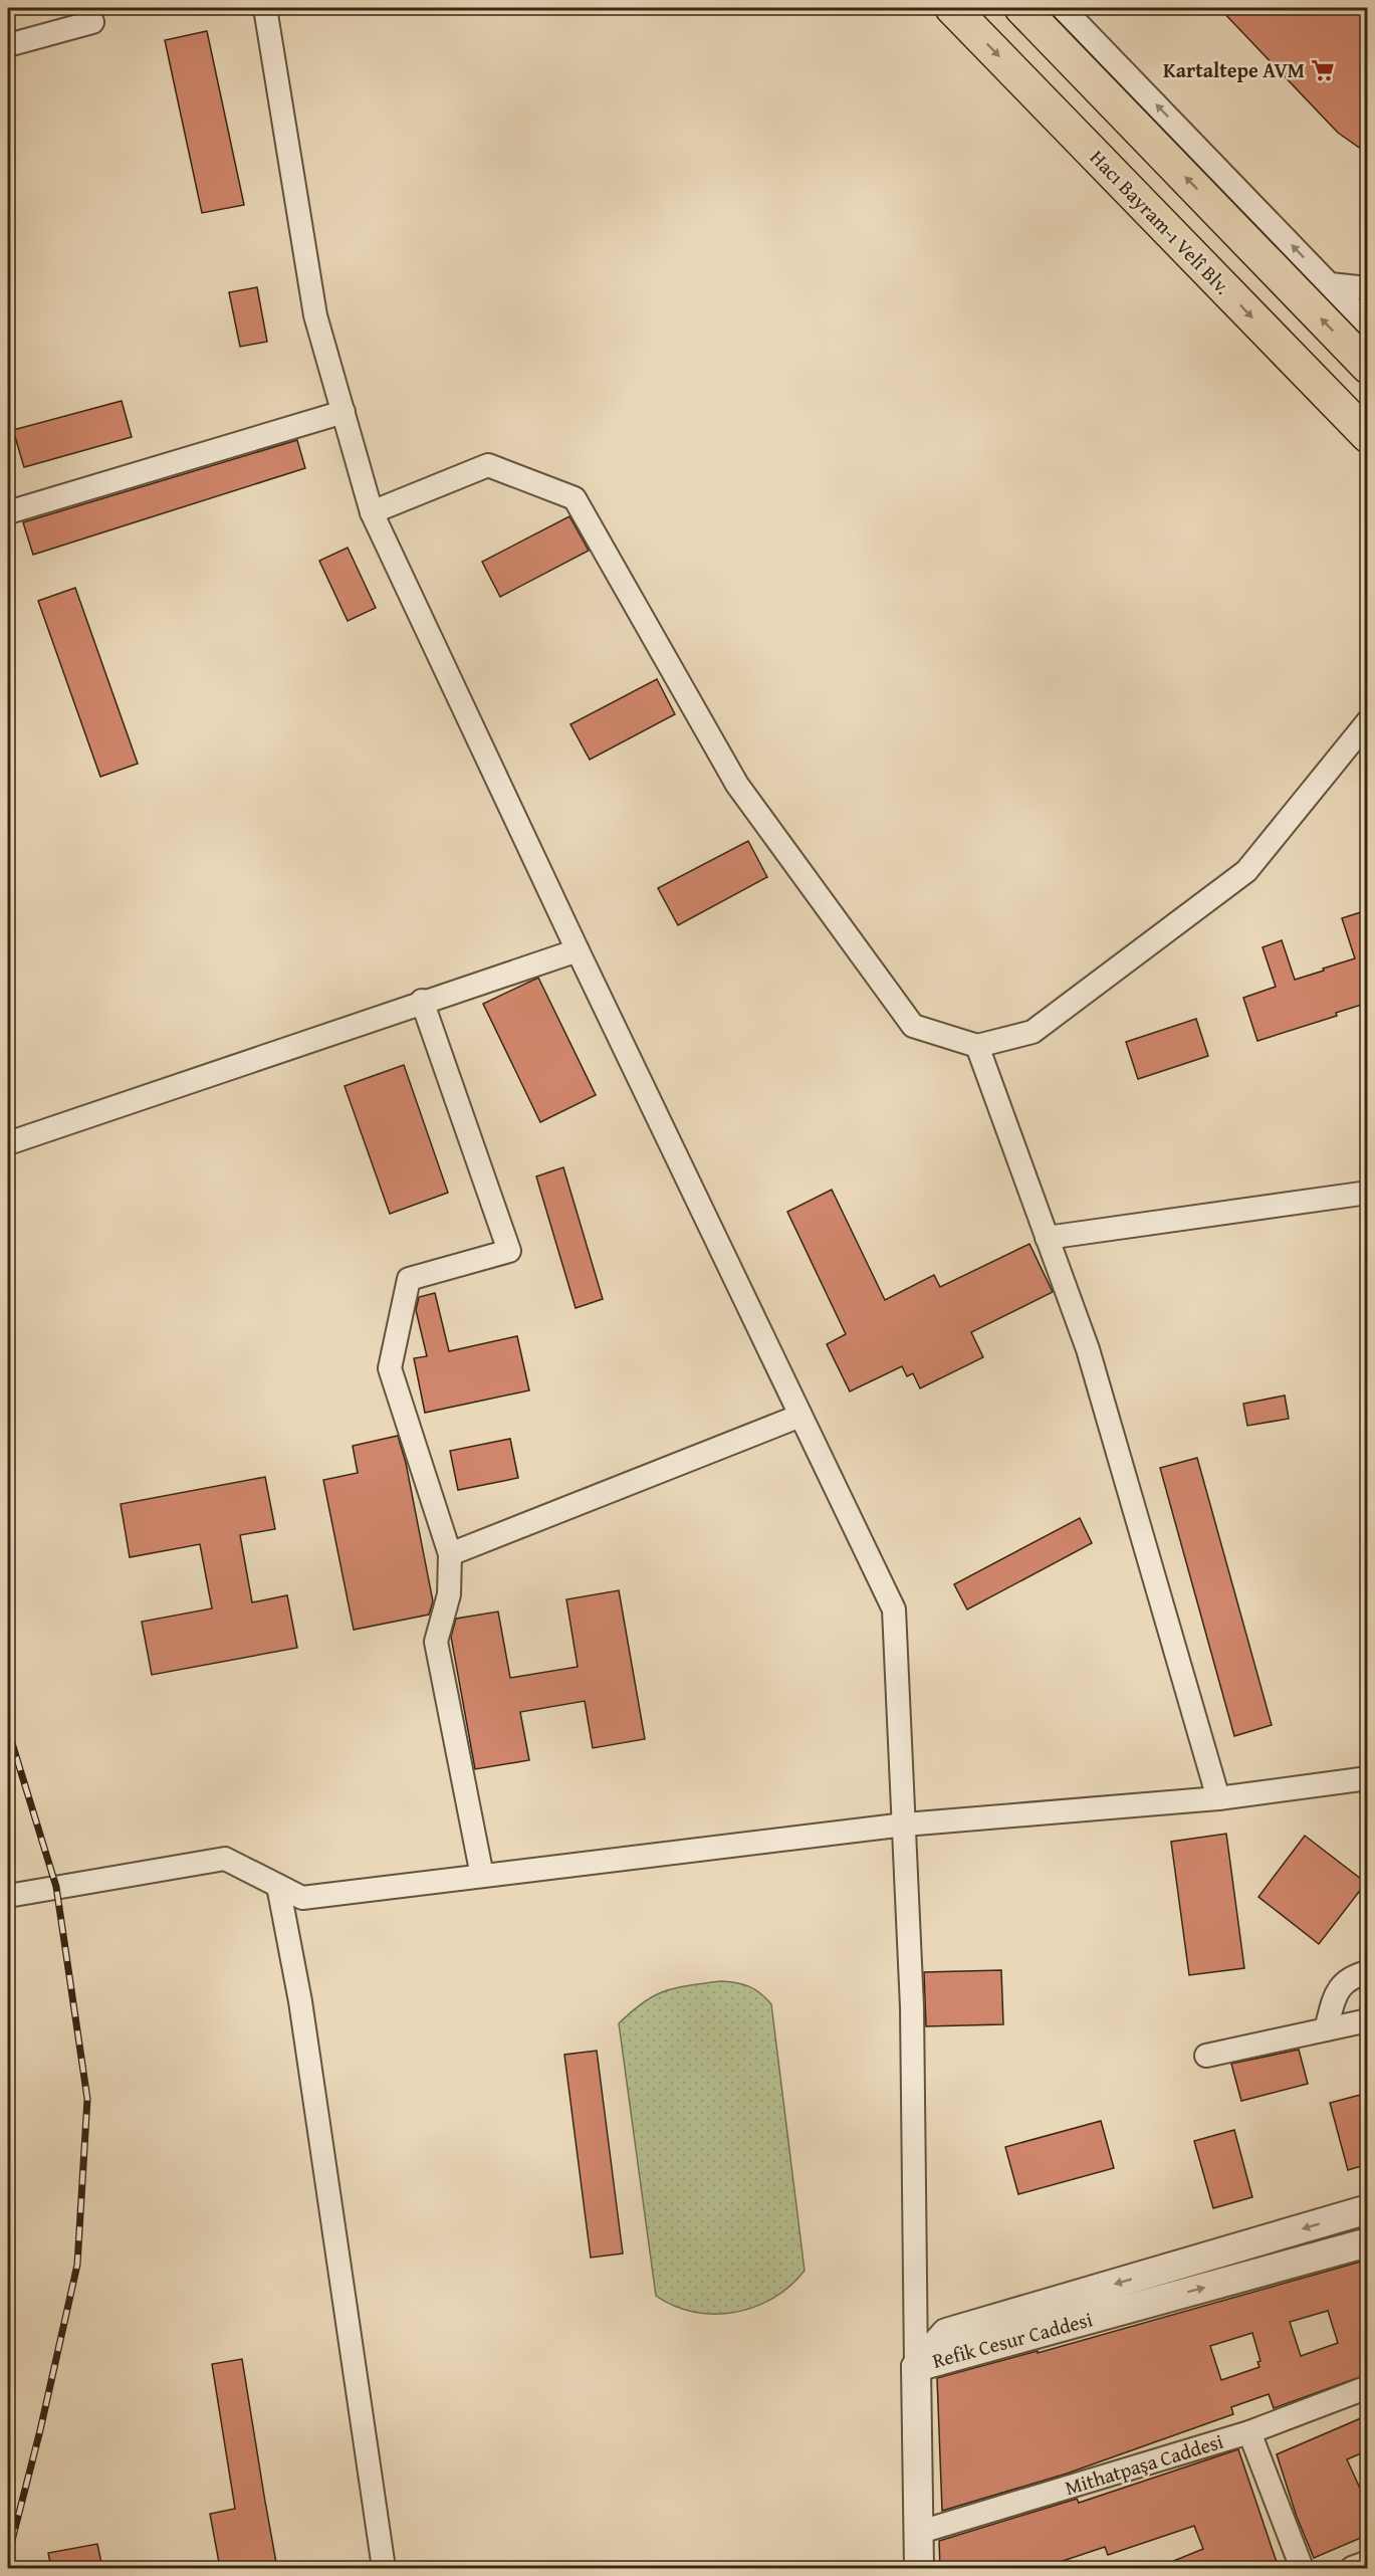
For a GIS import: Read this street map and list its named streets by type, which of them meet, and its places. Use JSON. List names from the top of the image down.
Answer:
{
  "streets": {
    "highway": ["Hacı Bayram-ı Velî Blv."],
    "street": ["Refik Cesur Caddesi", "Mithatpaşa Caddesi"]
  },
  "places": {
    "supermarket": ["Kartaltepe AVM"]
  }
}
